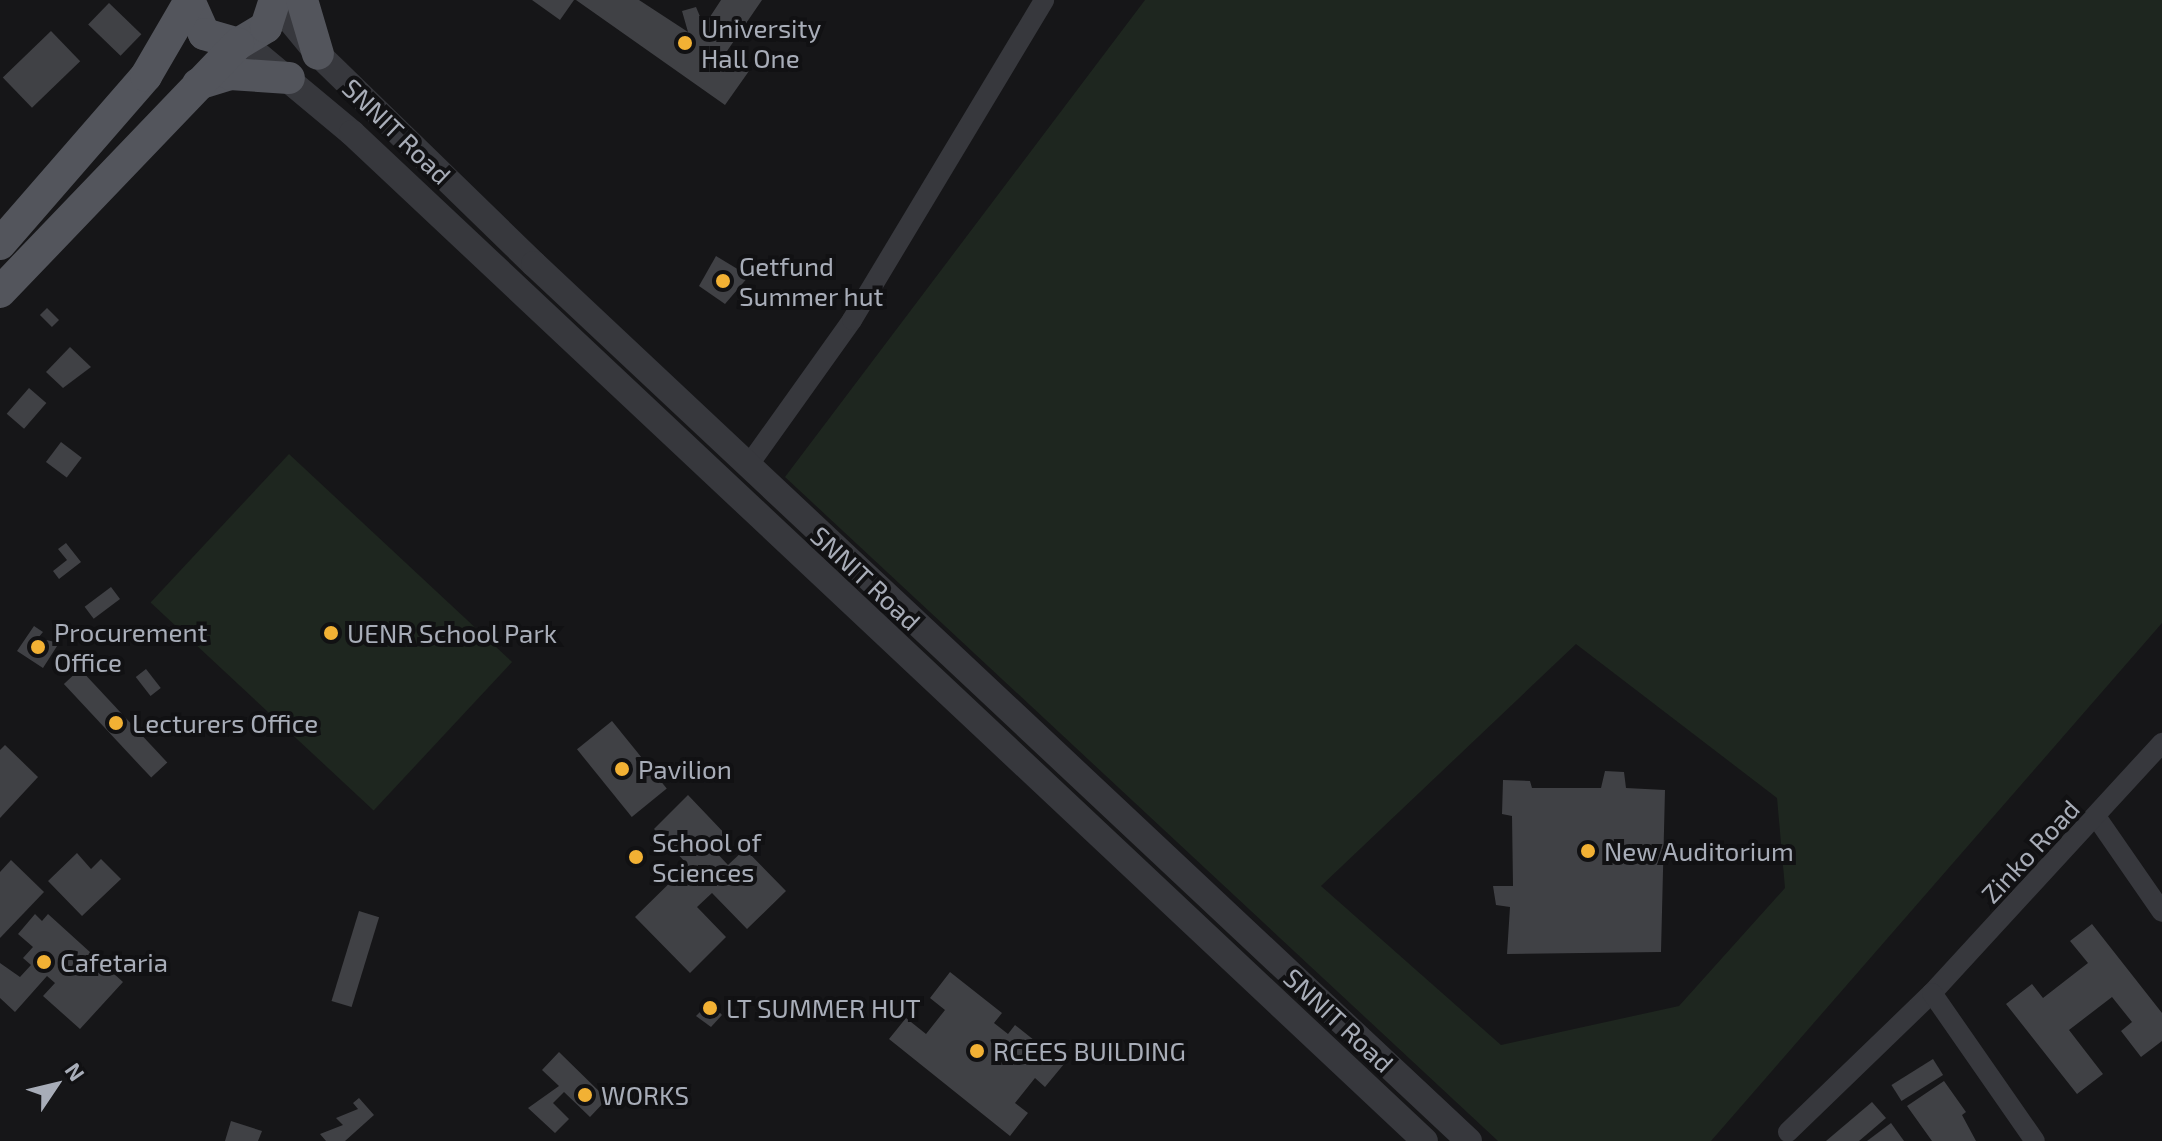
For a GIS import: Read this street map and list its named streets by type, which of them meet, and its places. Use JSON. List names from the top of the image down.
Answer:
{
  "streets": {
    "street": ["SNNIT Road", "Zinko Road"]
  },
  "places": [
    "University Hall One",
    "Getfund Summer hut",
    "UENR School Park",
    "Procurement Office",
    "Lecturers Office",
    "Pavilion",
    "New Auditorium",
    "School of Sciences",
    "Cafetaria",
    "LT SUMMER HUT",
    "RCEES BUILDING",
    "WORKS"
  ],
  "north": "top right"
}
